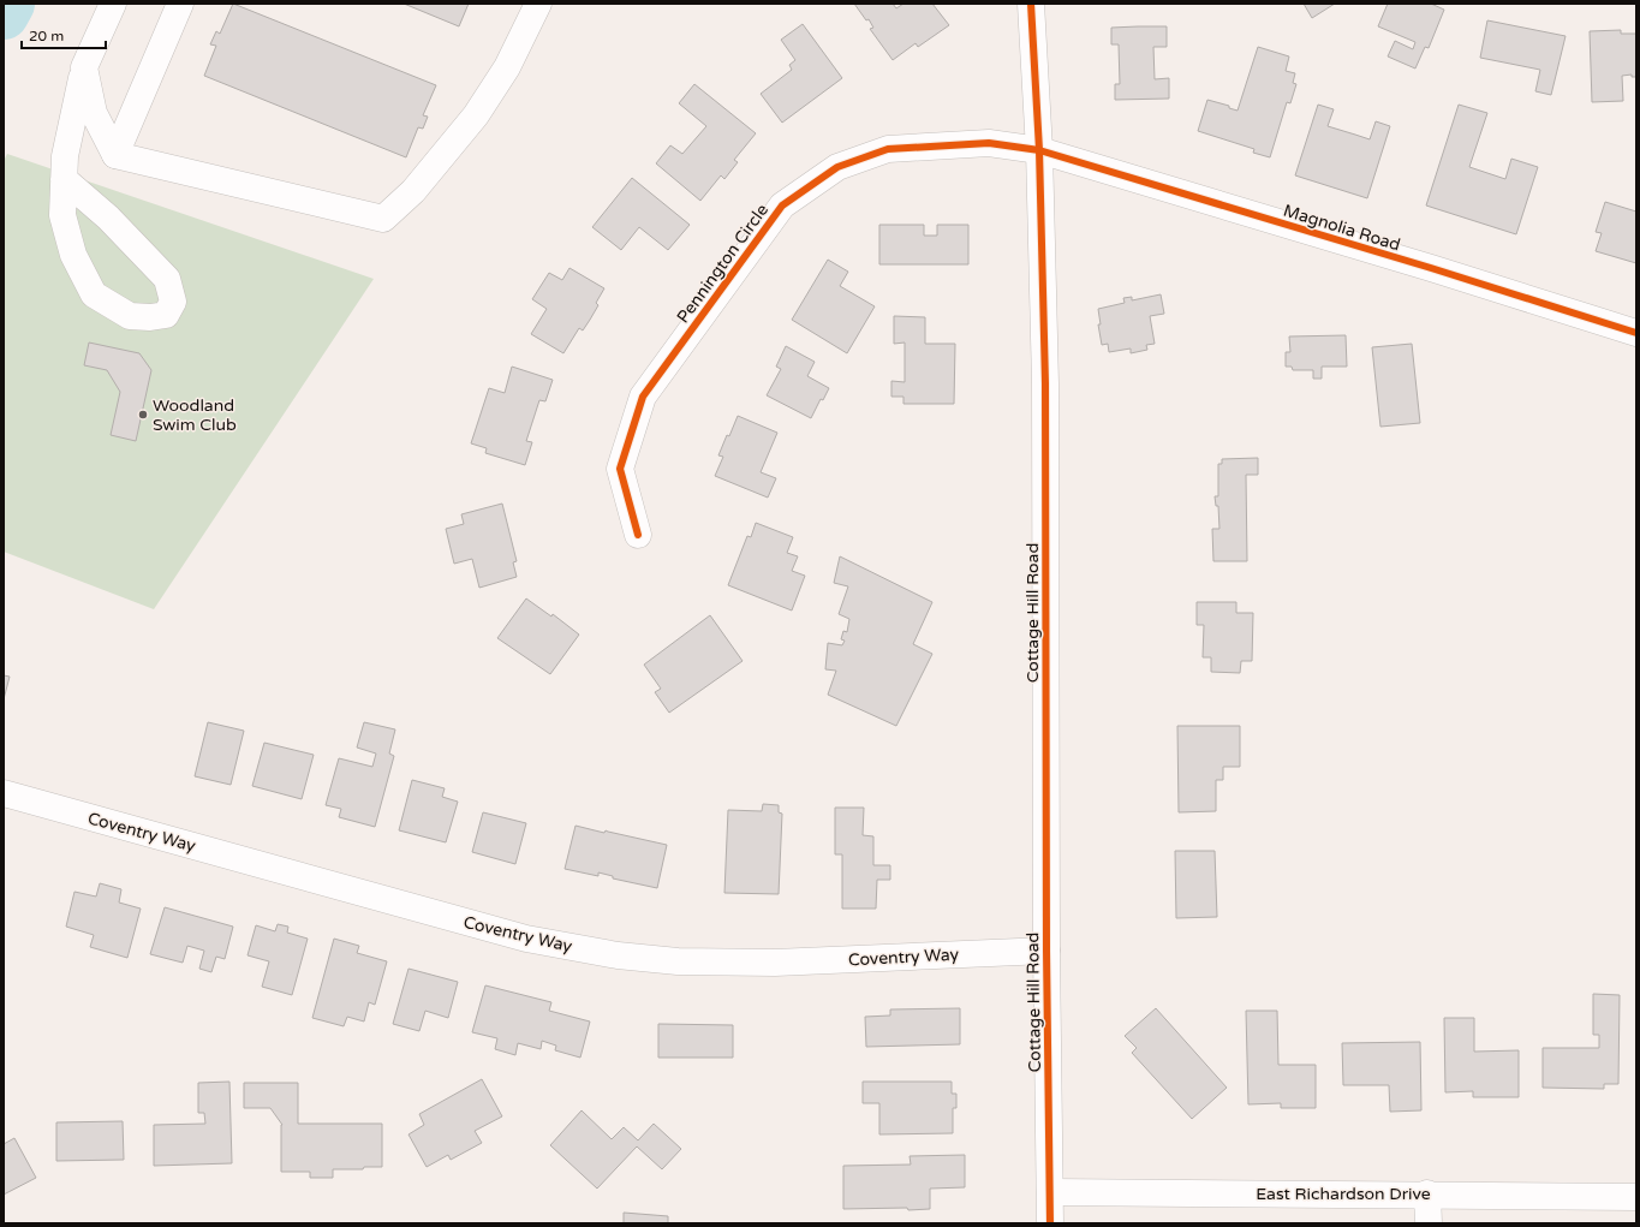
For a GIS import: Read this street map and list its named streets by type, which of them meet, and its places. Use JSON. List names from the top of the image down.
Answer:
{
  "streets": {
    "street": [
      "Magnolia Road",
      "Pennington Circle",
      "Cottage Hill Road",
      "Coventry Way",
      "East Richardson Drive"
    ]
  },
  "crossings": [
    ["Magnolia Road", "Pennington Circle"],
    ["Magnolia Road", "Cottage Hill Road"],
    ["Pennington Circle", "Cottage Hill Road"],
    ["Cottage Hill Road", "Coventry Way"],
    ["Cottage Hill Road", "East Richardson Drive"]
  ],
  "places": ["Woodland Swim Club"],
  "scale_bar": "20 m"
}
